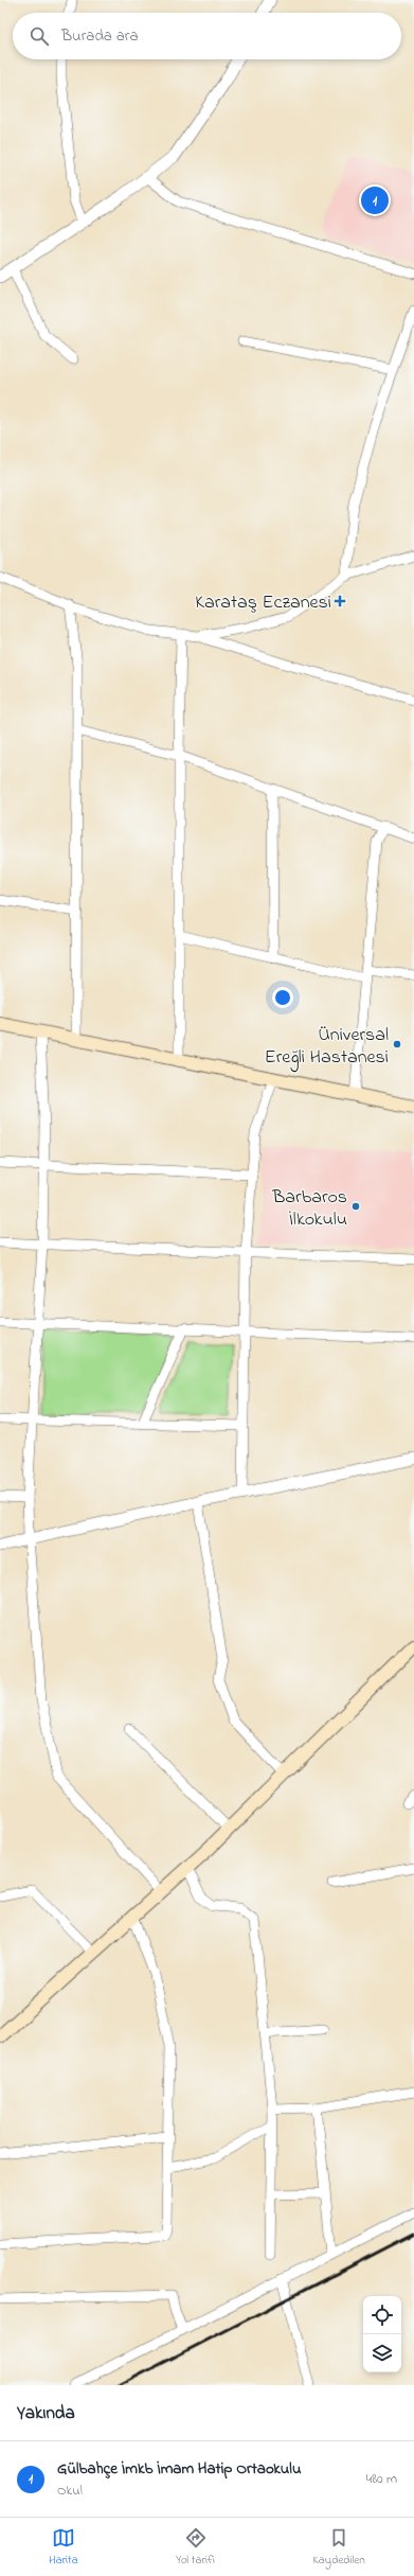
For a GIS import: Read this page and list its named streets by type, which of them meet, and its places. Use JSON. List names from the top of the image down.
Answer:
{
  "places": {
    "health": ["Karataş Eczanesi"],
    "other": ["Üniversal Ereğli Hastanesi", "Barbaros İlkokulu"]
  },
  "page": {
    "search": "Burada ara",
    "pins": "1",
    "heading": "Yakında",
    "list": [
      {
        "mark": "1",
        "name": "Gülbahçe İmkb İmam Hatip Ortaokulu",
        "note": "Okul",
        "value": "480 m"
      }
    ],
    "nav": ["Harita", "Yol tarifi", "Kaydedilen"]
  }
}
